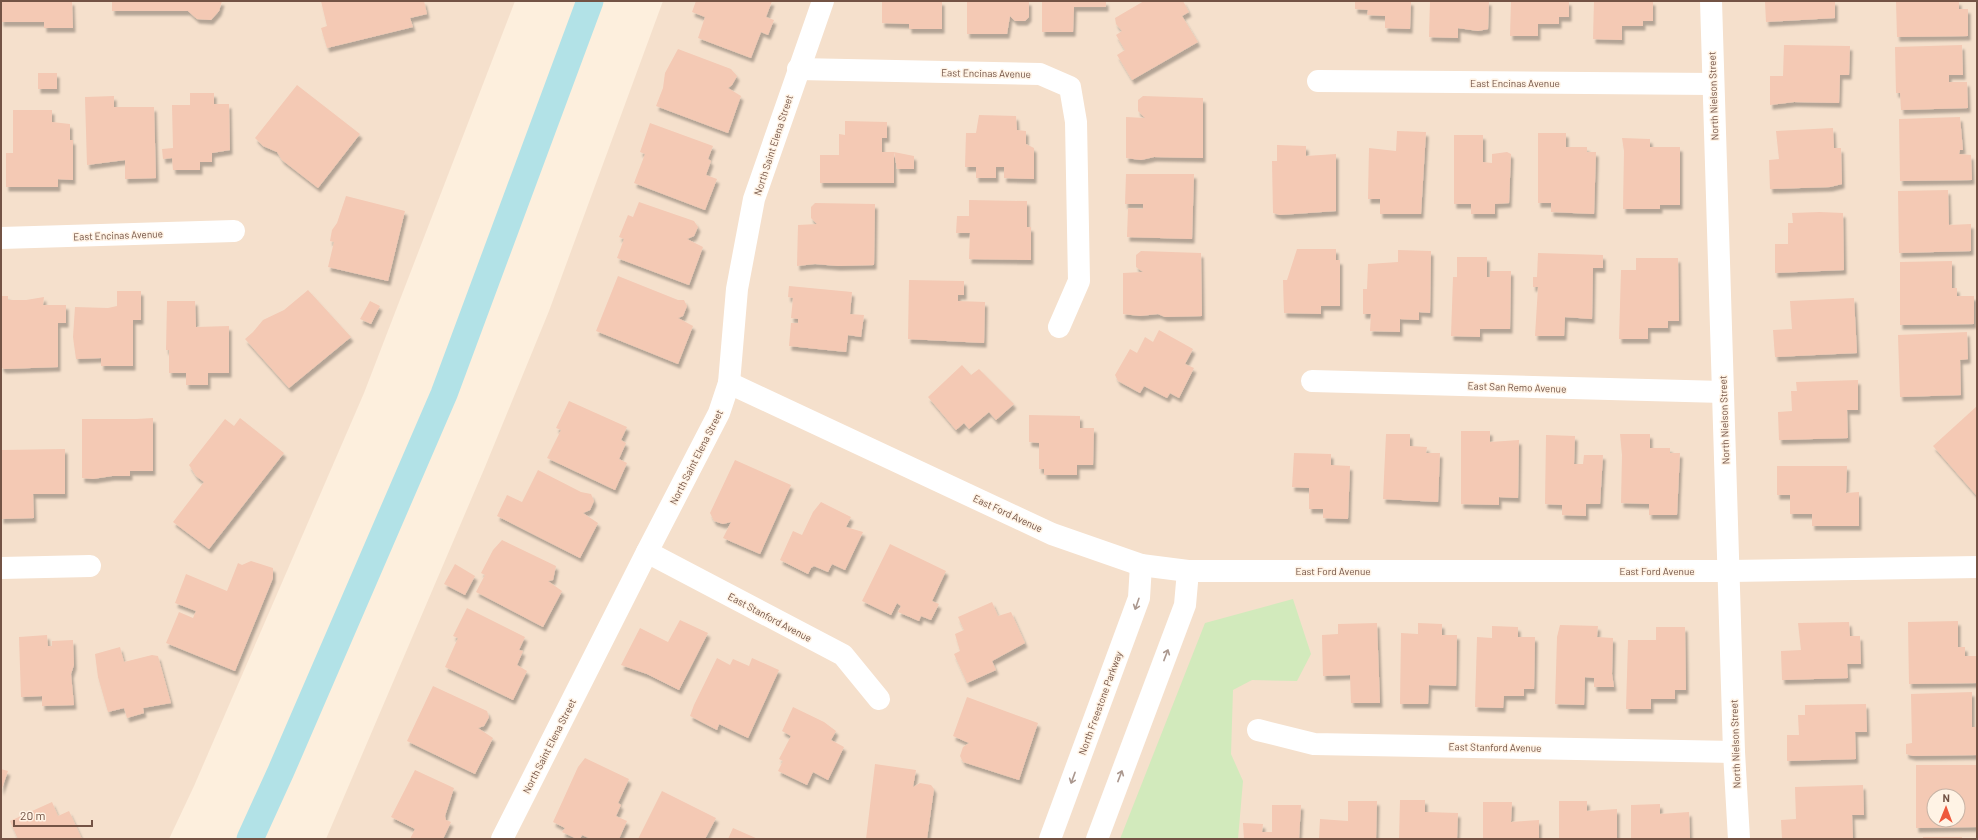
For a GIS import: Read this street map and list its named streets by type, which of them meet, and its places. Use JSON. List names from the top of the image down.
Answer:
{
  "streets": {
    "street": [
      "East Encinas Avenue",
      "North Nielson Street",
      "North Saint Elena Street",
      "East San Remo Avenue",
      "East Ford Avenue",
      "East Stanford Avenue",
      "North Freestone Parkway"
    ]
  },
  "crossings": [
    ["East Encinas Avenue", "North Nielson Street"],
    ["East Encinas Avenue", "North Saint Elena Street"],
    ["North Nielson Street", "East San Remo Avenue"],
    ["North Nielson Street", "East Ford Avenue"],
    ["North Nielson Street", "East Stanford Avenue"],
    ["North Saint Elena Street", "East Ford Avenue"],
    ["North Saint Elena Street", "East Stanford Avenue"],
    ["East Ford Avenue", "North Freestone Parkway"]
  ],
  "scale_bar": "20 m",
  "north": "top"
}
